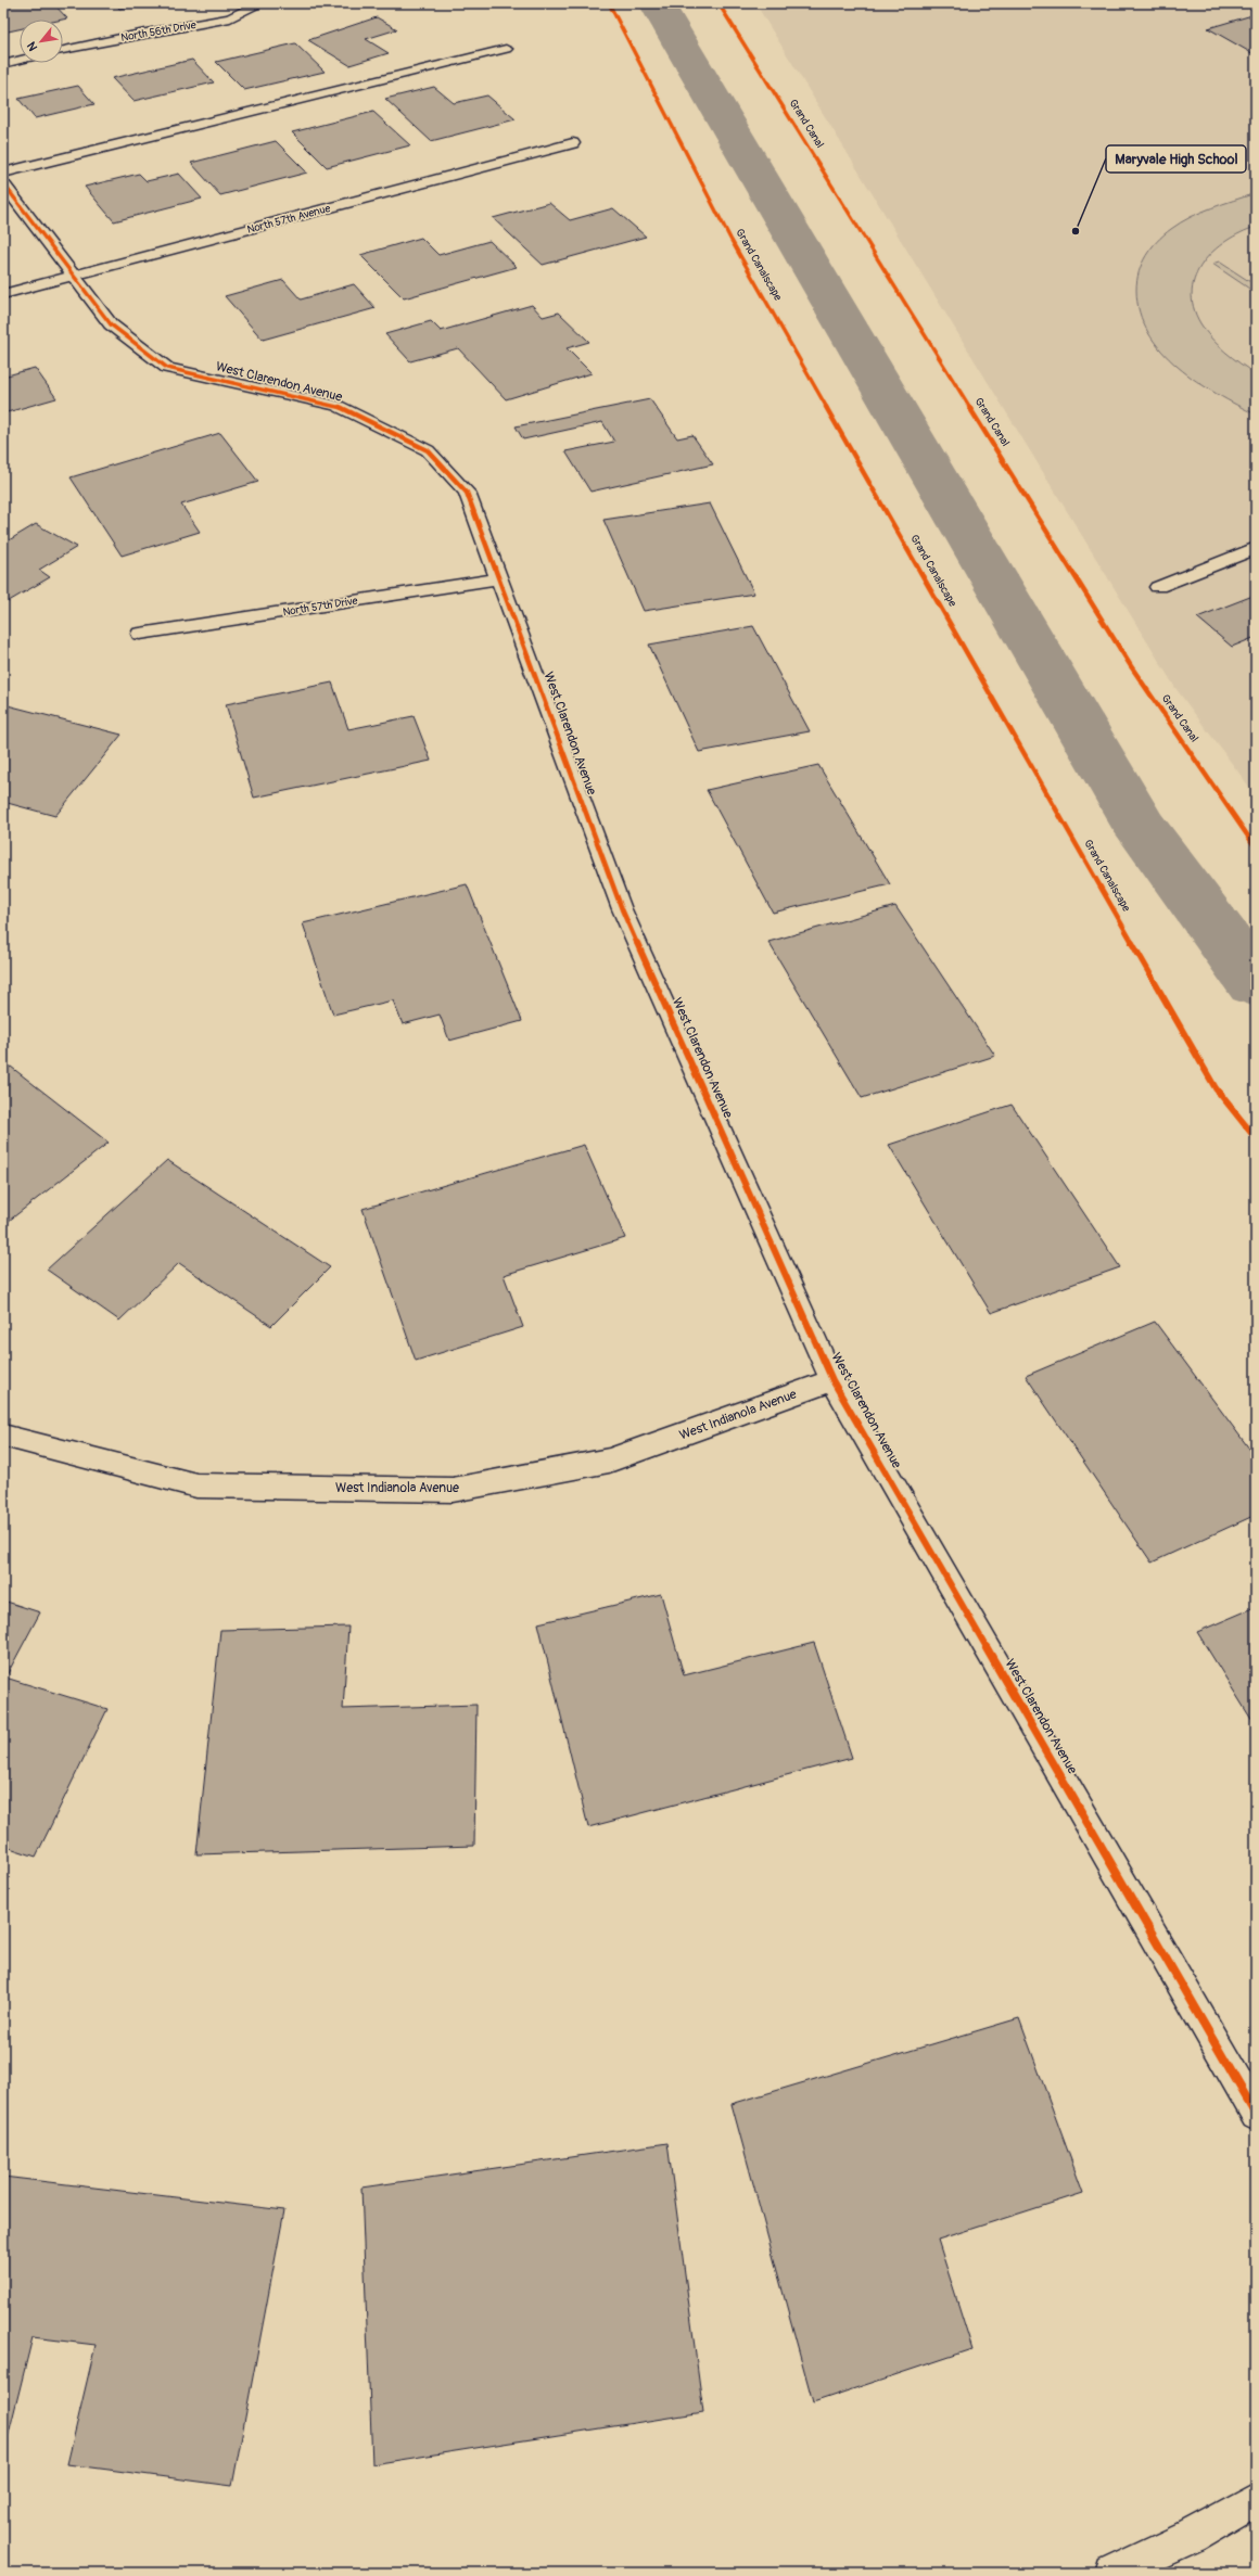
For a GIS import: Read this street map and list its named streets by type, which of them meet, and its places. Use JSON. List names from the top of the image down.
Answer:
{
  "streets": {
    "street": [
      "North 56th Drive",
      "North 57th Avenue",
      "West Clarendon Avenue",
      "North 57th Drive",
      "West Indianola Avenue"
    ],
    "cycle path": ["Grand Canal", "Grand Canalscape"]
  },
  "crossings": [
    ["North 57th Avenue", "West Clarendon Avenue"],
    ["West Clarendon Avenue", "North 57th Drive"],
    ["West Clarendon Avenue", "West Indianola Avenue"]
  ],
  "places": ["Maryvale High School"],
  "north": "bottom left"
}
